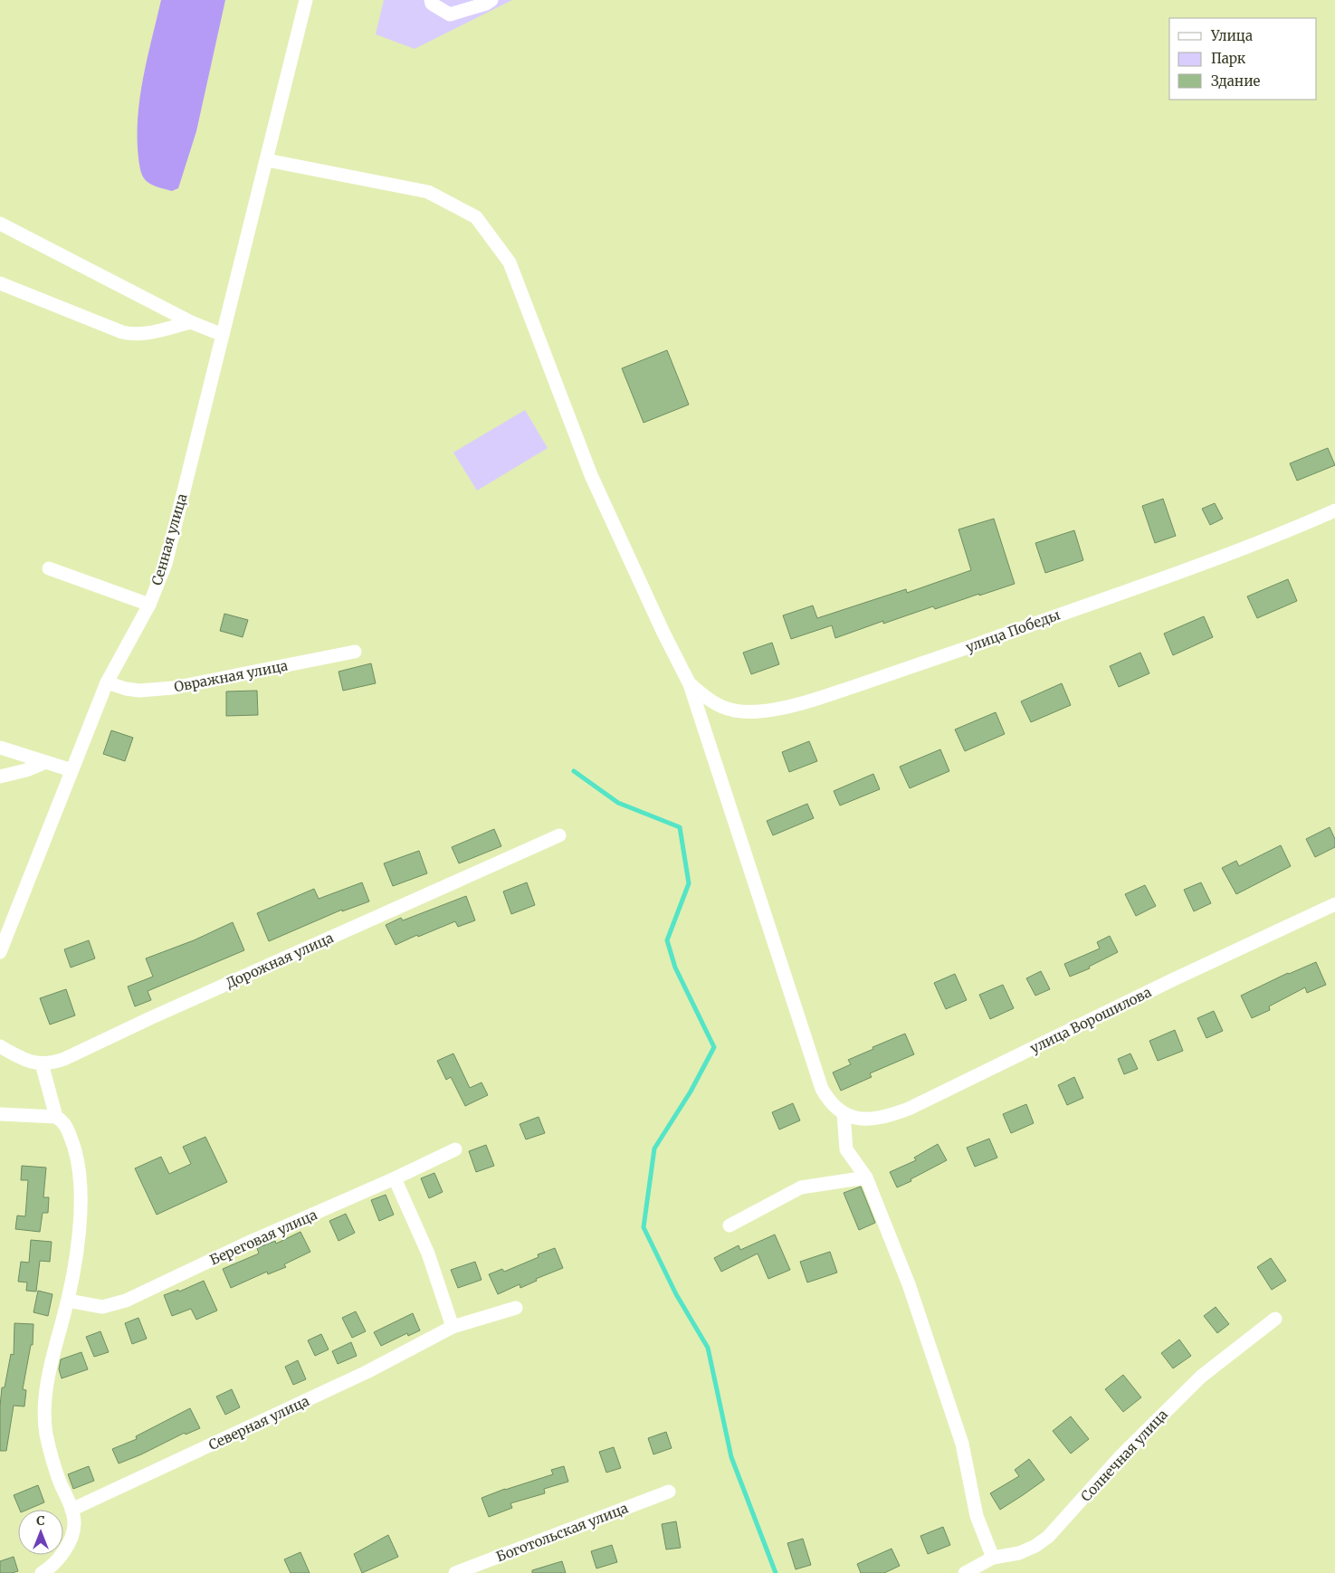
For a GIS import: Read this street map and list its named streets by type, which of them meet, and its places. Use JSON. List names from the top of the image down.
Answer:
{
  "streets": {
    "street": [
      "Сенная улица",
      "улица Победы",
      "Овражная улица",
      "Дорожная улица",
      "улица Ворошилова",
      "Береговая улица",
      "Северная улица",
      "Солнечная улица",
      "Боготольская улица"
    ]
  },
  "crossings": [
    ["Сенная улица", "Овражная улица"]
  ],
  "legend": ["Улица", "Парк", "Здание"],
  "north": "top"
}
